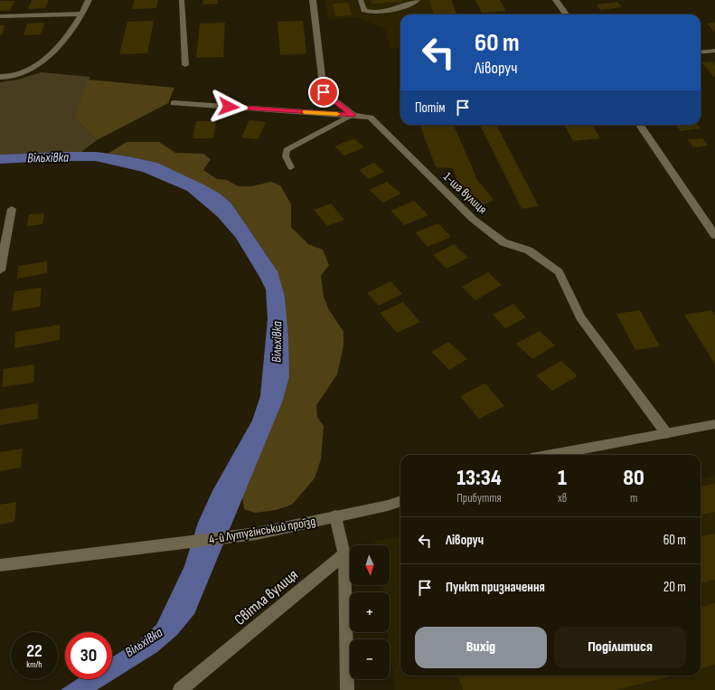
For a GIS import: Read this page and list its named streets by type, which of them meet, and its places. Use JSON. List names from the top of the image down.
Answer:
{
  "streets": {
    "street": ["1-ша вулиця", "4-й Лутугінський проїзд", "Світла вулиця"]
  },
  "water": ["Вільхівка"],
  "north": "bottom",
  "page": {
    "turn": ["60 m", "Ліворуч"],
    "then": "Потім",
    "eta": [
      "13:34",
      "Прибуття",
      "1",
      "хв",
      "80",
      "m"
    ],
    "list": [
      {
        "name": "Ліворуч",
        "value": "60 m"
      },
      {
        "name": "Пункт призначення",
        "value": "20 m"
      }
    ],
    "map_buttons": ["+", "−"],
    "buttons": ["Вихід", "Поділитися"],
    "speed": "22 km/h",
    "limit": "30"
  }
}
